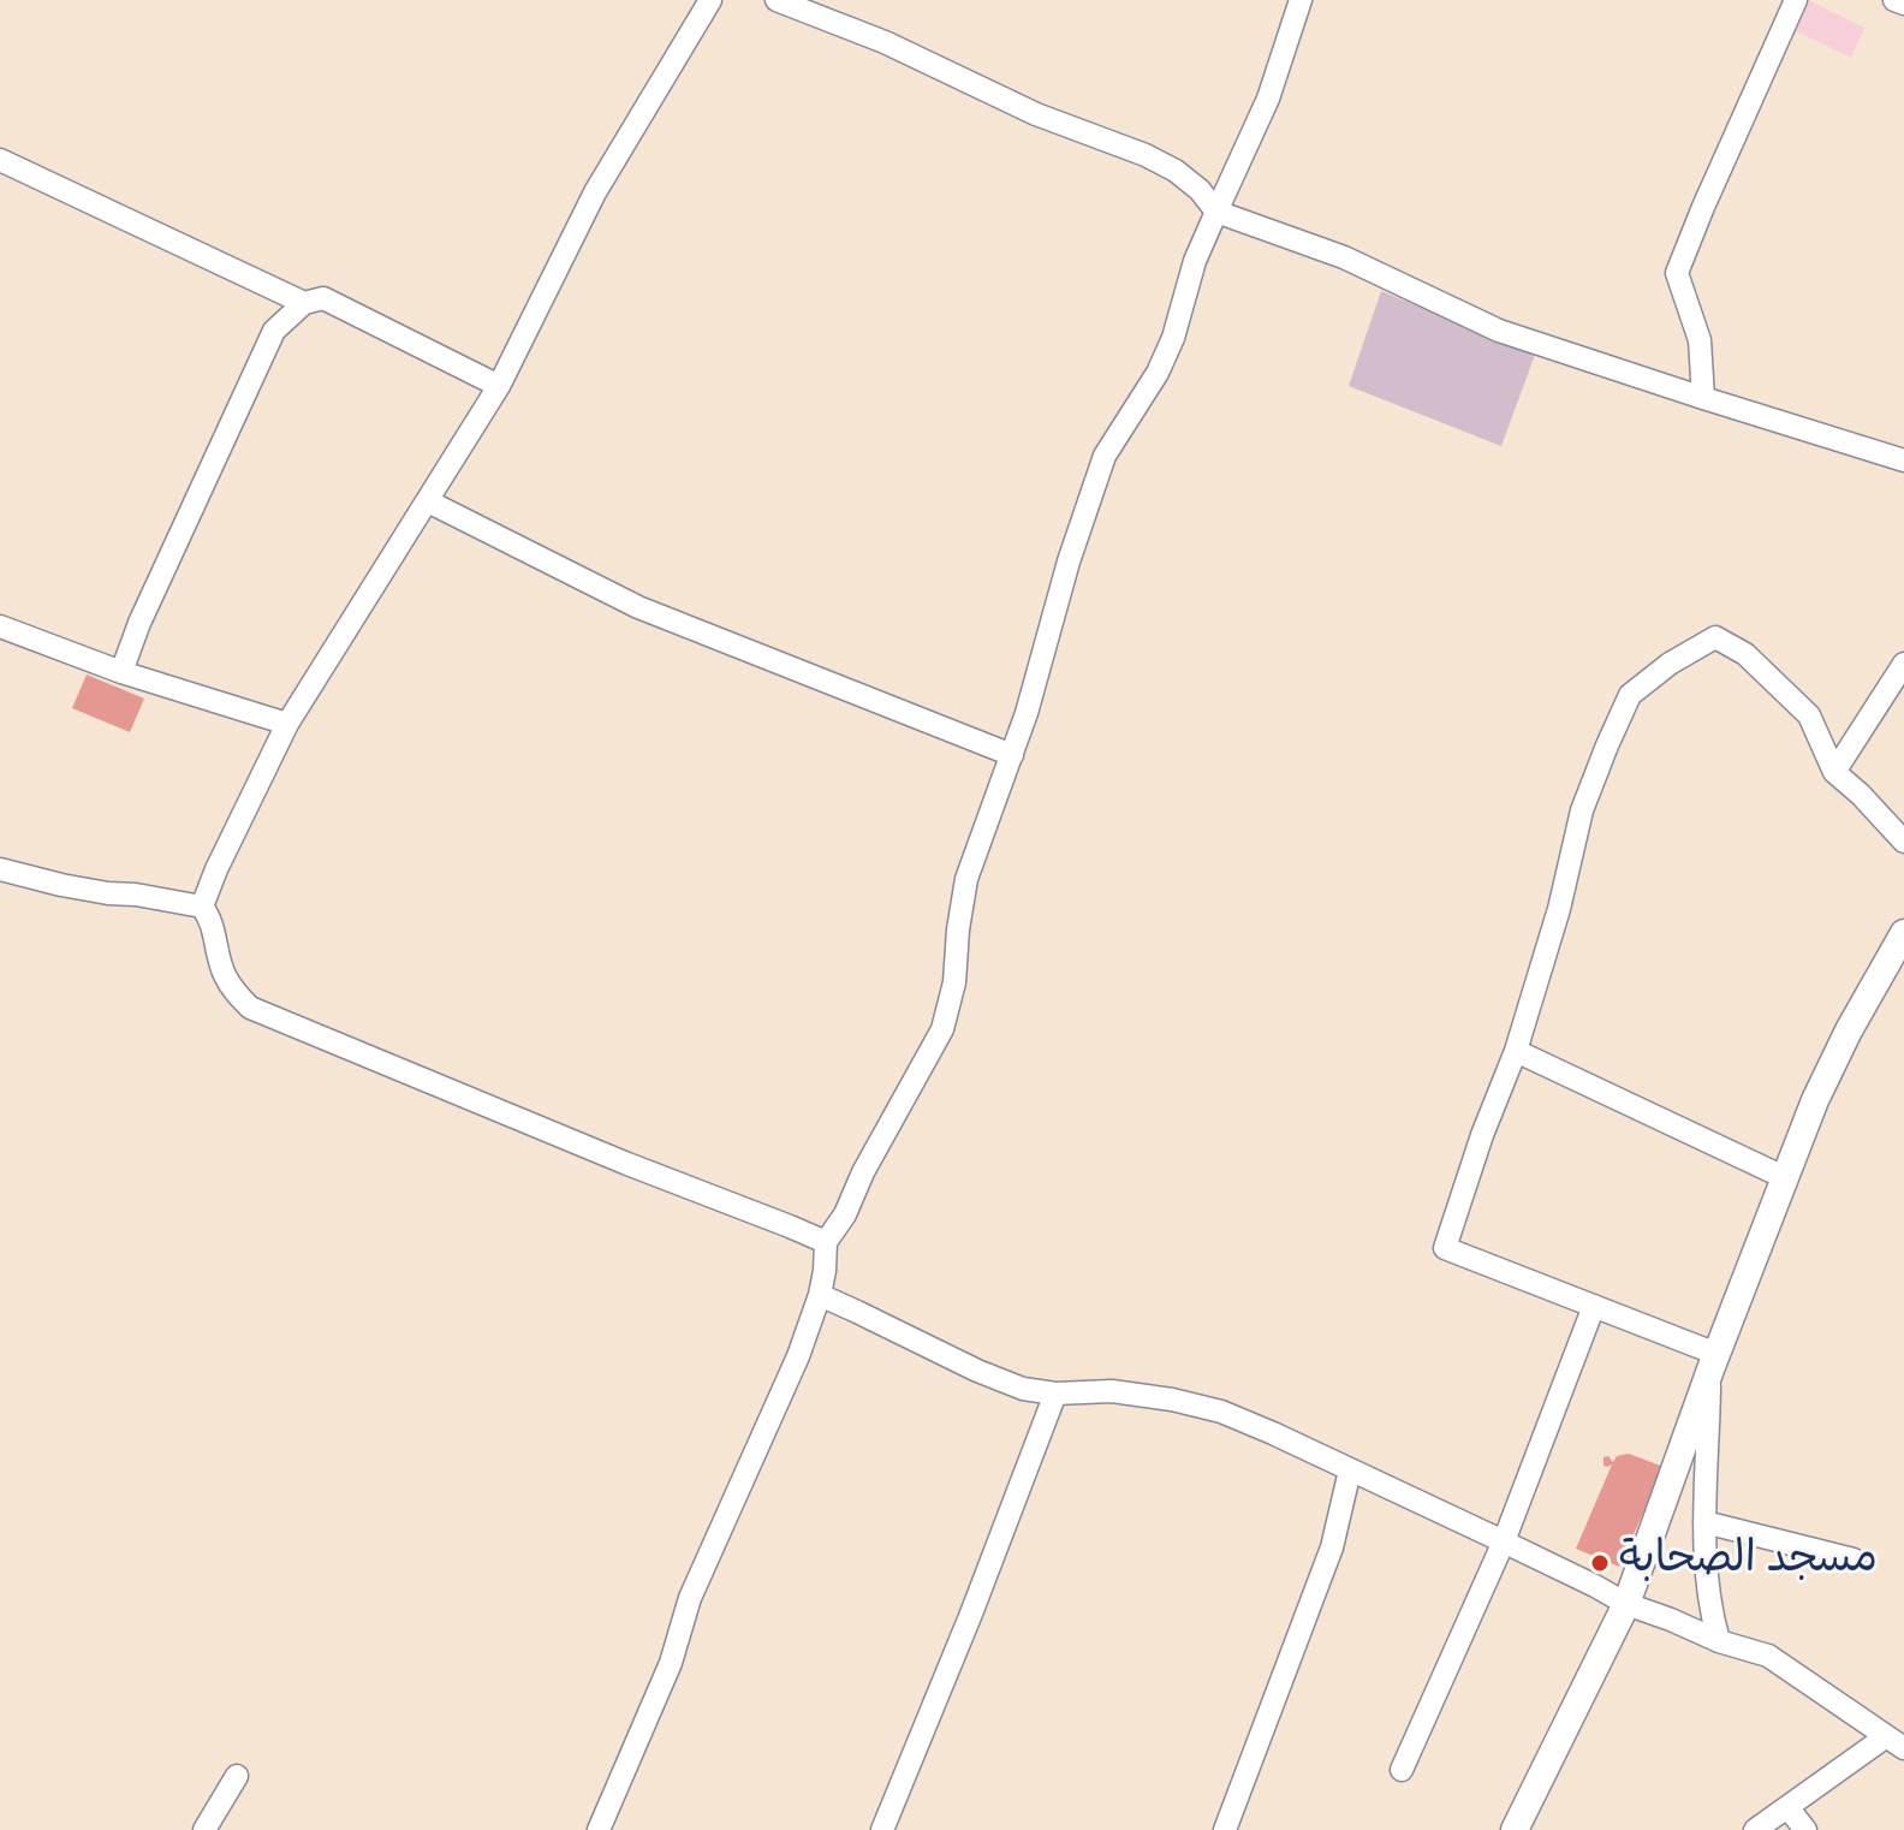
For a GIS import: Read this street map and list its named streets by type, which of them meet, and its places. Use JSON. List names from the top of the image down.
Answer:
{
  "places": ["مسجد الصحابة"]
}
